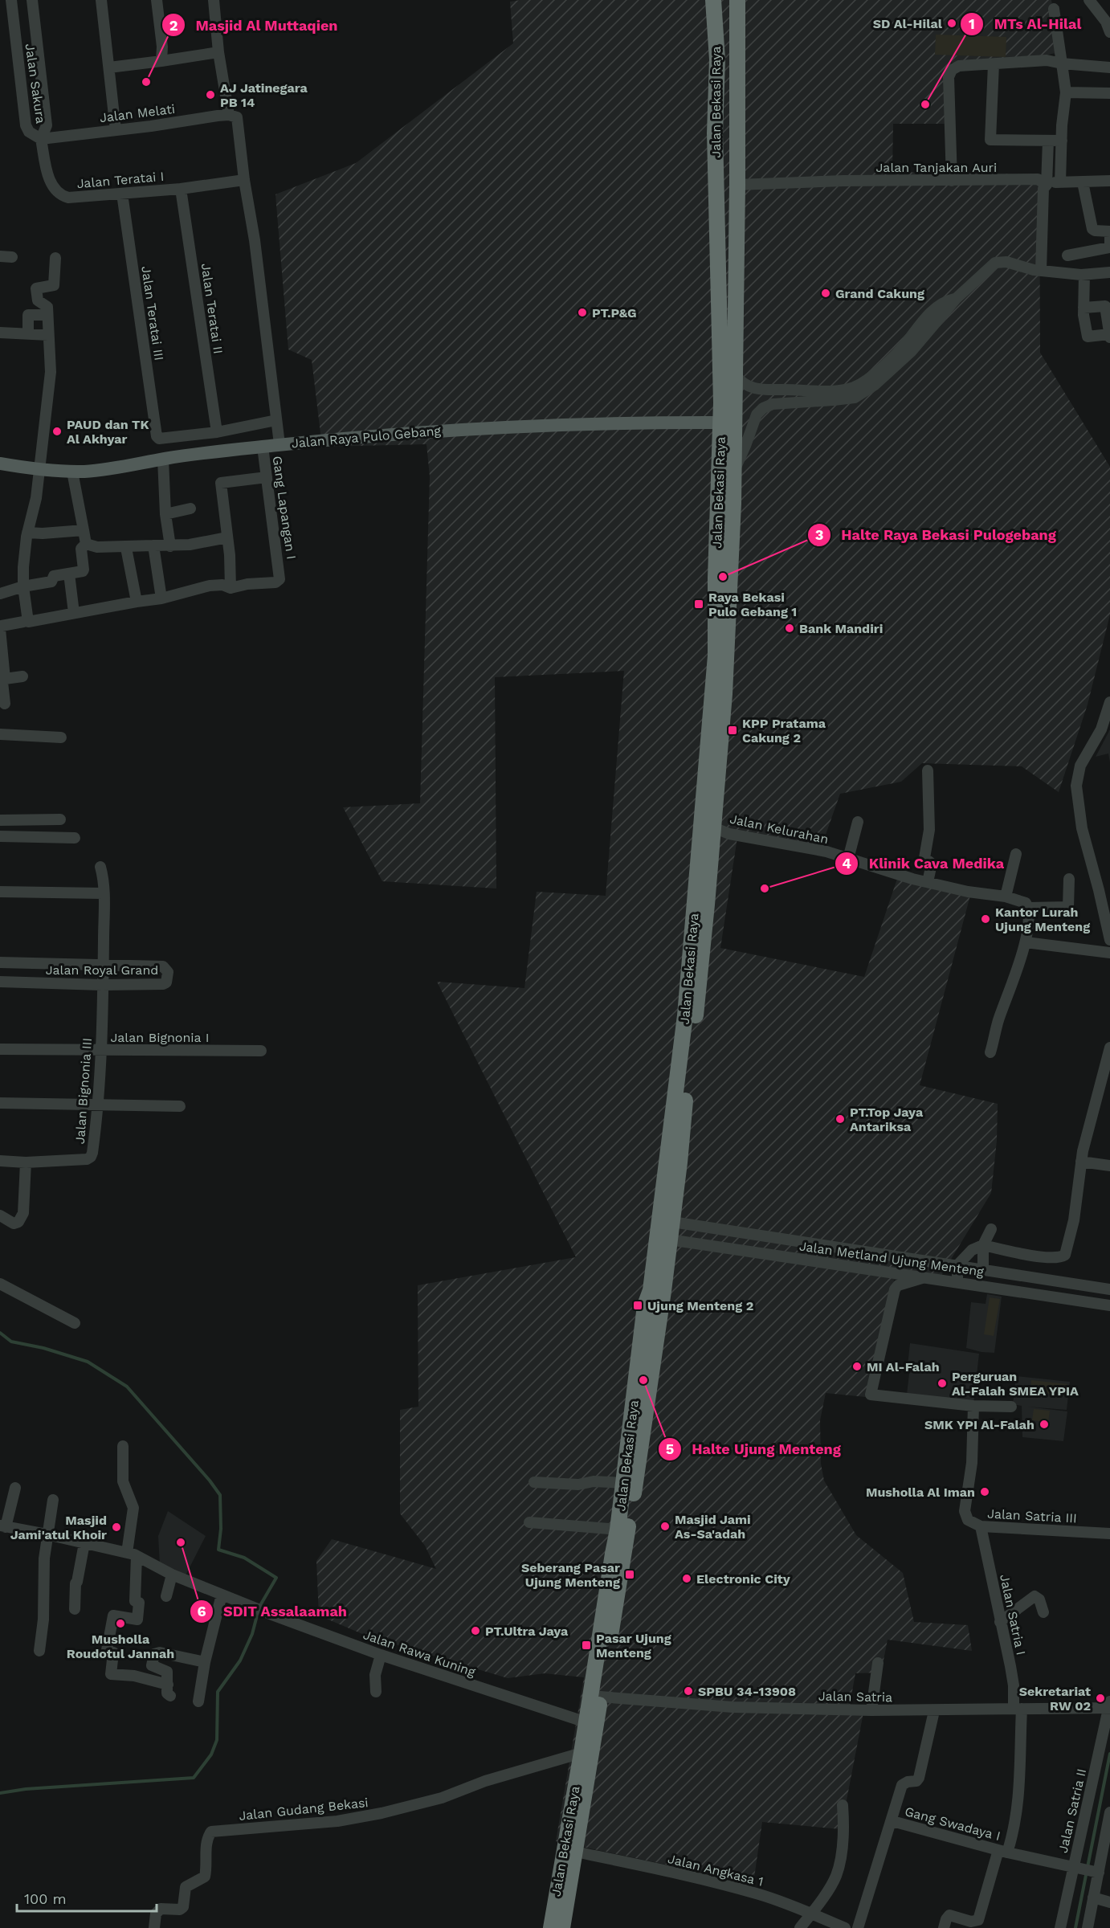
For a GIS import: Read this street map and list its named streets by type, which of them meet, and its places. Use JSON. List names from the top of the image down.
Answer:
{
  "streets": {
    "highway": ["Jalan Bekasi Raya"],
    "main road": ["Jalan Raya Pulo Gebang"],
    "street": [
      "Jalan Sakura",
      "Jalan Melati",
      "Jalan Tanjakan Auri",
      "Jalan Teratai I",
      "Jalan Teratai II",
      "Jalan Teratai III",
      "Gang Lapangan I",
      "Jalan Kelurahan",
      "Jalan Royal Grand",
      "Jalan Bignonia I",
      "Jalan Bignonia III",
      "Jalan Metland Ujung Menteng",
      "Jalan Satria III",
      "Jalan Satria I",
      "Jalan Rawa Kuning",
      "Jalan Satria",
      "Jalan Gudang Bekasi",
      "Jalan Satria II",
      "Gang Swadaya I",
      "Jalan Angkasa 1"
    ]
  },
  "crossings": [
    ["Jalan Sakura", "Jalan Melati"],
    ["Jalan Sakura", "Jalan Teratai I"],
    ["Jalan Bekasi Raya", "Jalan Tanjakan Auri"],
    ["Jalan Bekasi Raya", "Jalan Raya Pulo Gebang"],
    ["Jalan Bekasi Raya", "Jalan Kelurahan"],
    ["Jalan Bekasi Raya", "Jalan Metland Ujung Menteng"],
    ["Jalan Bekasi Raya", "Jalan Rawa Kuning"],
    ["Jalan Bekasi Raya", "Jalan Satria"],
    ["Jalan Bekasi Raya", "Jalan Gudang Bekasi"],
    ["Jalan Bekasi Raya", "Jalan Angkasa 1"],
    ["Jalan Melati", "Jalan Teratai I"],
    ["Jalan Teratai I", "Jalan Teratai II"],
    ["Jalan Teratai I", "Jalan Teratai III"],
    ["Jalan Teratai II", "Jalan Teratai III"],
    ["Jalan Raya Pulo Gebang", "Gang Lapangan I"],
    ["Jalan Royal Grand", "Jalan Bignonia III"],
    ["Jalan Bignonia I", "Jalan Bignonia III"],
    ["Jalan Satria III", "Jalan Satria I"],
    ["Jalan Satria I", "Jalan Satria"],
    ["Jalan Satria I", "Gang Swadaya I"],
    ["Jalan Satria", "Jalan Satria II"],
    ["Jalan Satria", "Gang Swadaya I"],
    ["Jalan Satria II", "Gang Swadaya I"]
  ],
  "places": {
    "other": [
      "SD Al-Hilal",
      "Masjid Al Muttaqien",
      "AJ Jatinegara PB 14",
      "MTs Al-Hilal",
      "Grand Cakung",
      "PT.P&G",
      "PAUD dan TK Al Akhyar",
      "Halte Raya Bekasi Pulogebang",
      "Bank Mandiri",
      "Klinik Cava Medika",
      "Kantor Lurah Ujung Menteng",
      "PT.Top Jaya Antariksa",
      "MI Al-Falah",
      "Halte Ujung Menteng",
      "Perguruan Al-Falah SMEA YPIA",
      "SMK YPI Al-Falah",
      "Musholla Al Iman",
      "Masjid Jami As-Sa'adah",
      "Masjid Jami'atul Khoir",
      "SDIT Assalaamah",
      "Electronic City",
      "Musholla Roudotul Jannah",
      "PT.Ultra Jaya",
      "SPBU 34-13908",
      "Sekretariat RW 02"
    ],
    "transit": [
      "Raya Bekasi Pulo Gebang 1",
      "KPP Pratama Cakung 2",
      "Ujung Menteng 2",
      "Seberang Pasar Ujung Menteng",
      "Pasar Ujung Menteng"
    ]
  },
  "scale_bar": "100 m"
}
